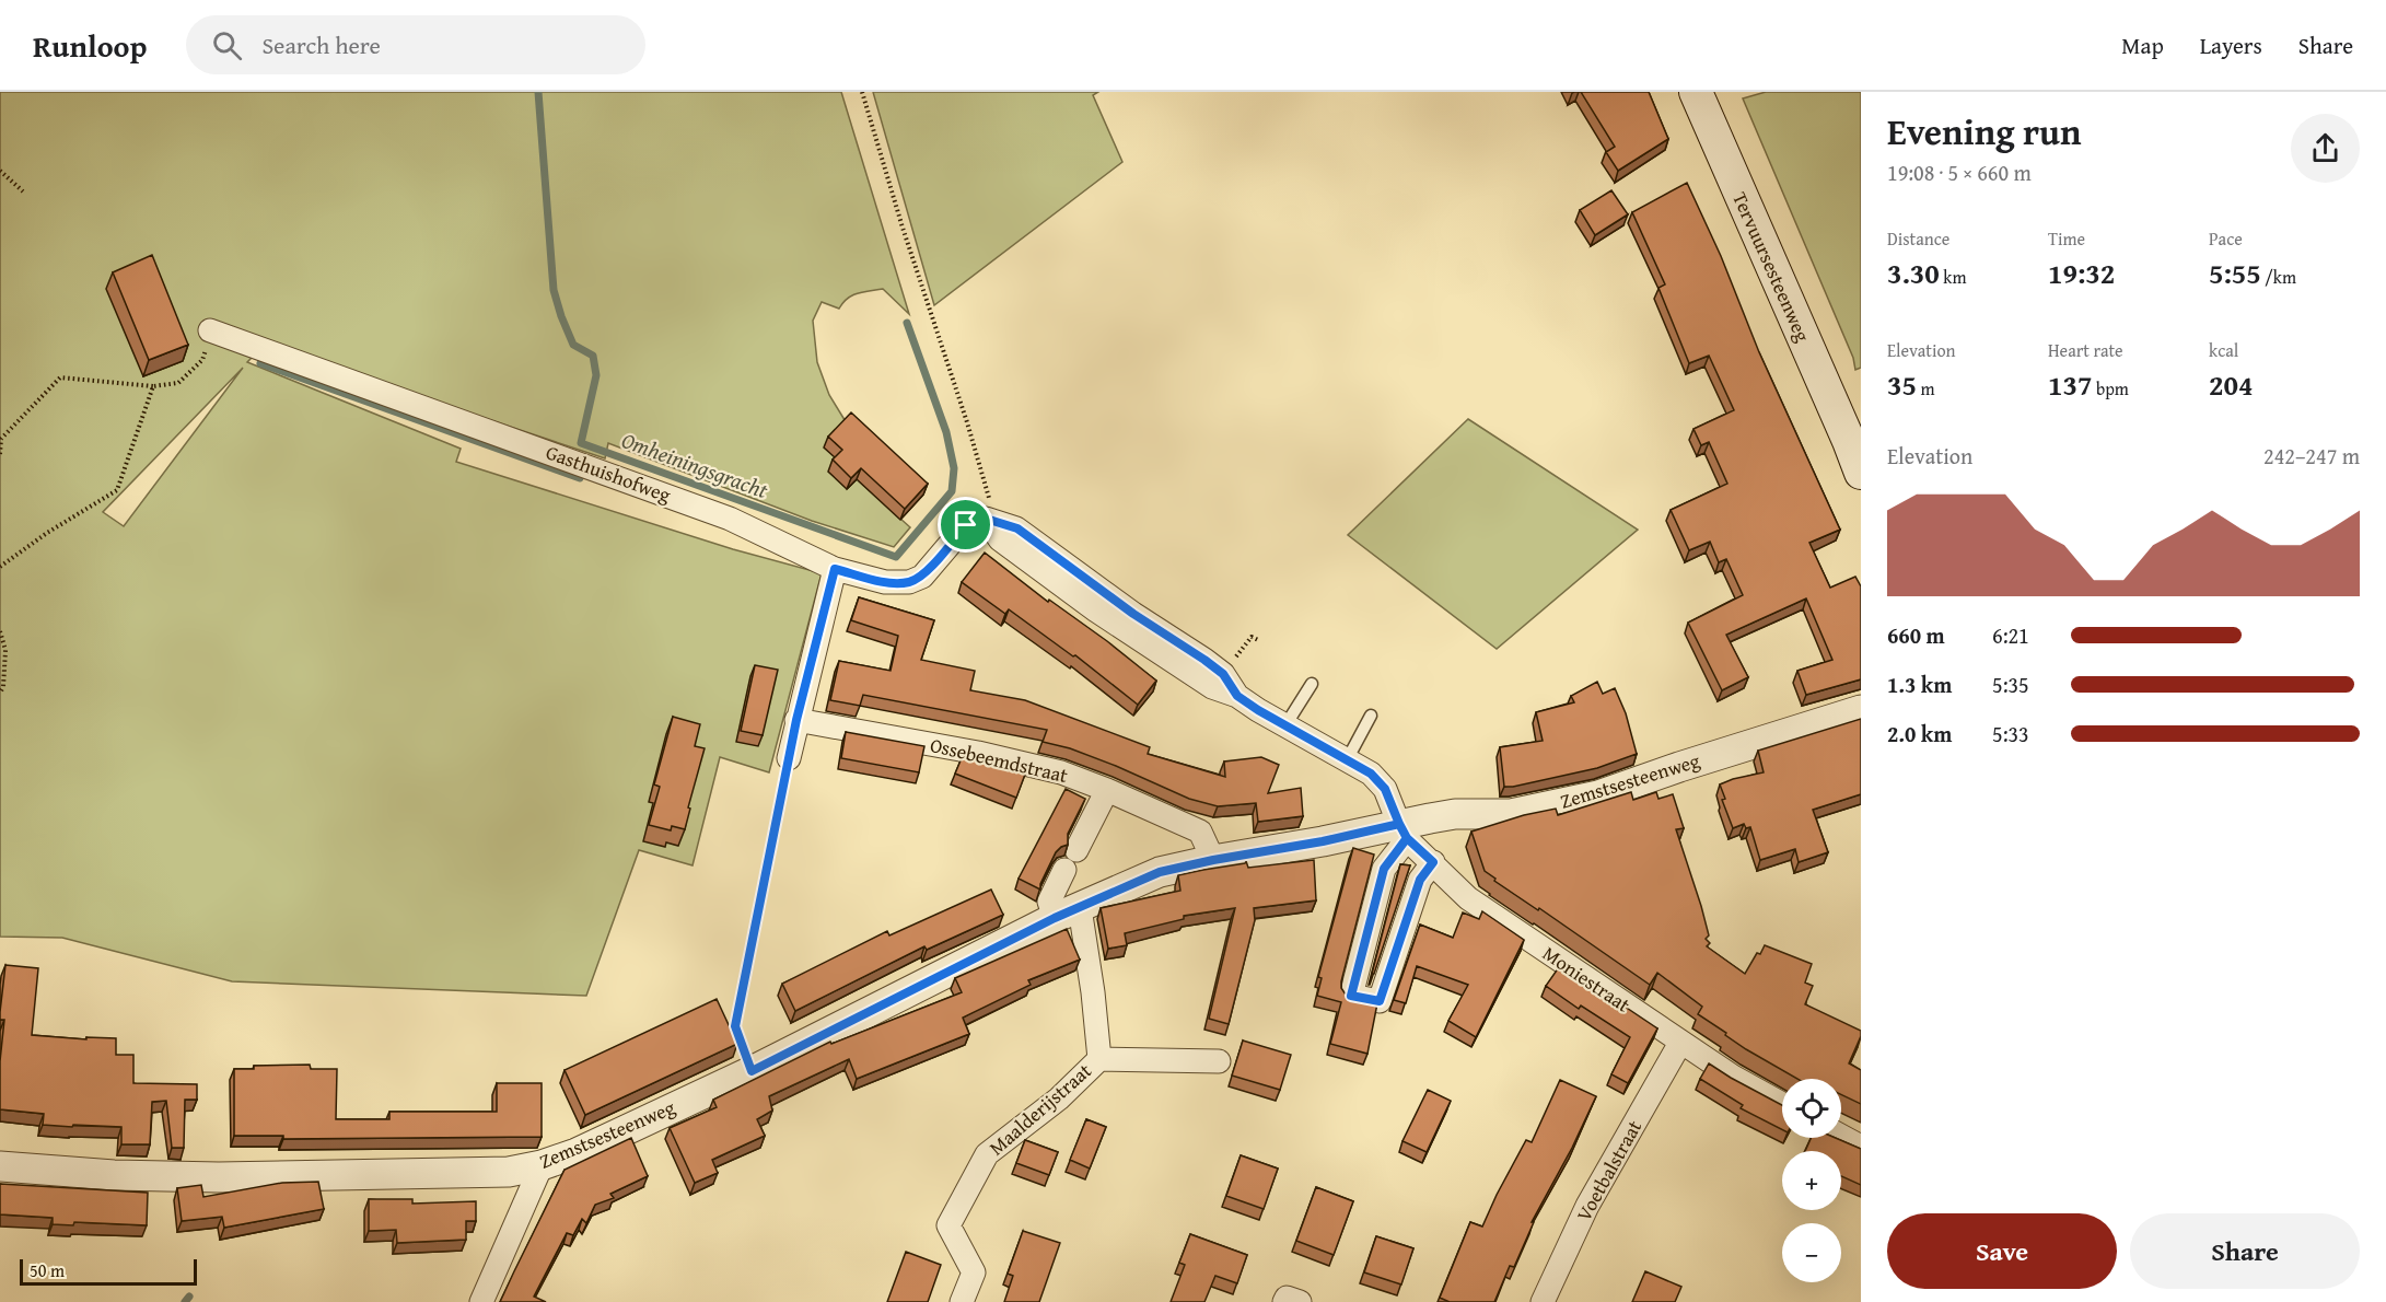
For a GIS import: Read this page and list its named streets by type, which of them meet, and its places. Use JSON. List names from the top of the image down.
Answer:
{
  "streets": {
    "main road": ["Tervuursesteenweg"],
    "street": [
      "Gasthuishofweg",
      "Ossebeemdstraat",
      "Zemstsesteenweg",
      "Moniestraat",
      "Maalderijstraat",
      "Voetbalstraat"
    ]
  },
  "crossings": [
    ["Ossebeemdstraat", "Zemstsesteenweg"],
    ["Zemstsesteenweg", "Moniestraat"],
    ["Zemstsesteenweg", "Maalderijstraat"],
    ["Moniestraat", "Voetbalstraat"]
  ],
  "water": ["Omheiningsgracht"],
  "scale_bar": "50 m",
  "page": {
    "header": "Runloop",
    "search": "Search here",
    "nav": ["Map", "Layers", "Share"],
    "heading": ["Evening run", "19:08 · 5 × 660 m"],
    "stats": [
      ["Distance", "3.30 km"],
      ["Time", "19:32"],
      ["Pace", "5:55 /km"],
      ["Elevation", "35 m"],
      ["Heart rate", "137 bpm"],
      ["kcal", "204"]
    ],
    "chart": ["Elevation", "242–247 m"],
    "list": [
      {
        "name": "660 m",
        "note": "6:21"
      },
      {
        "name": "1.3 km",
        "note": "5:35"
      },
      {
        "name": "2.0 km",
        "note": "5:33"
      }
    ],
    "map_buttons": ["+", "−"],
    "buttons": ["Save", "Share"],
    "scale": "50 m"
  }
}
